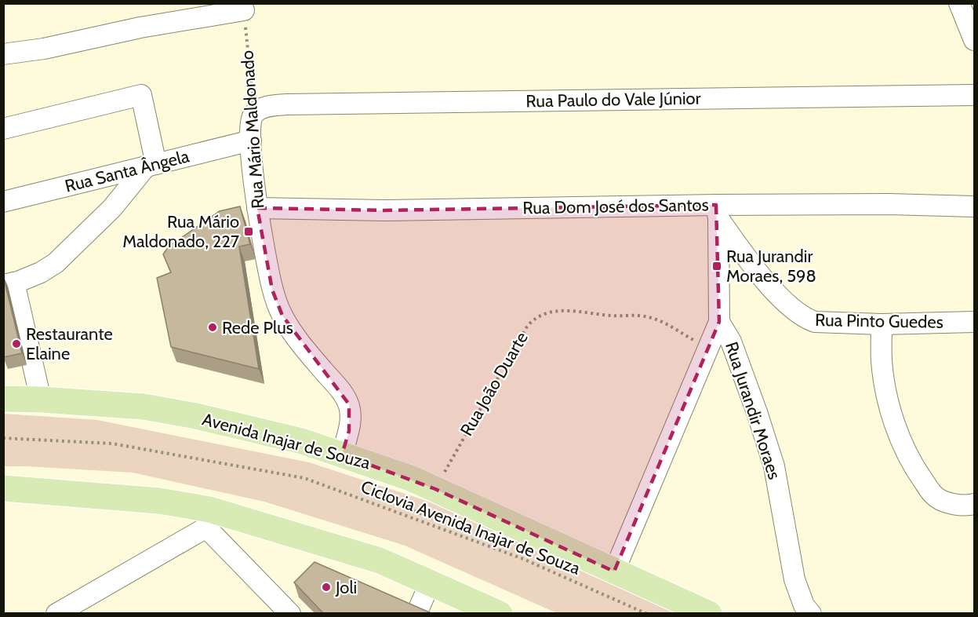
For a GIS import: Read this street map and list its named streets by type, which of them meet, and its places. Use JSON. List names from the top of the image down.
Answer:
{
  "streets": {
    "main road": ["Avenida Inajar de Souza"],
    "street": [
      "Rua Paulo do Vale Júnior",
      "Rua Mário Maldonado",
      "Rua Santa Ângela",
      "Rua Dom José dos Santos",
      "Rua Pinto Guedes",
      "Rua Jurandir Moraes"
    ],
    "path": ["Rua João Duarte", "Ciclovia Avenida Inajar de Souza"]
  },
  "crossings": [
    ["Rua Paulo do Vale Júnior", "Rua Mário Maldonado"],
    ["Rua Mário Maldonado", "Rua Santa Ângela"],
    ["Rua Mário Maldonado", "Rua Dom José dos Santos"],
    ["Rua Mário Maldonado", "Avenida Inajar de Souza"],
    ["Rua Dom José dos Santos", "Rua Pinto Guedes"],
    ["Rua Dom José dos Santos", "Rua Jurandir Moraes"],
    ["Rua Pinto Guedes", "Rua Jurandir Moraes"],
    ["Rua João Duarte", "Avenida Inajar de Souza"]
  ],
  "places": {
    "transit": ["Rua Mário Maldonado, 227", "Rua Jurandir Moraes, 598"],
    "other": ["Rede Plus", "Restaurante Elaine", "Joli"]
  }
}
